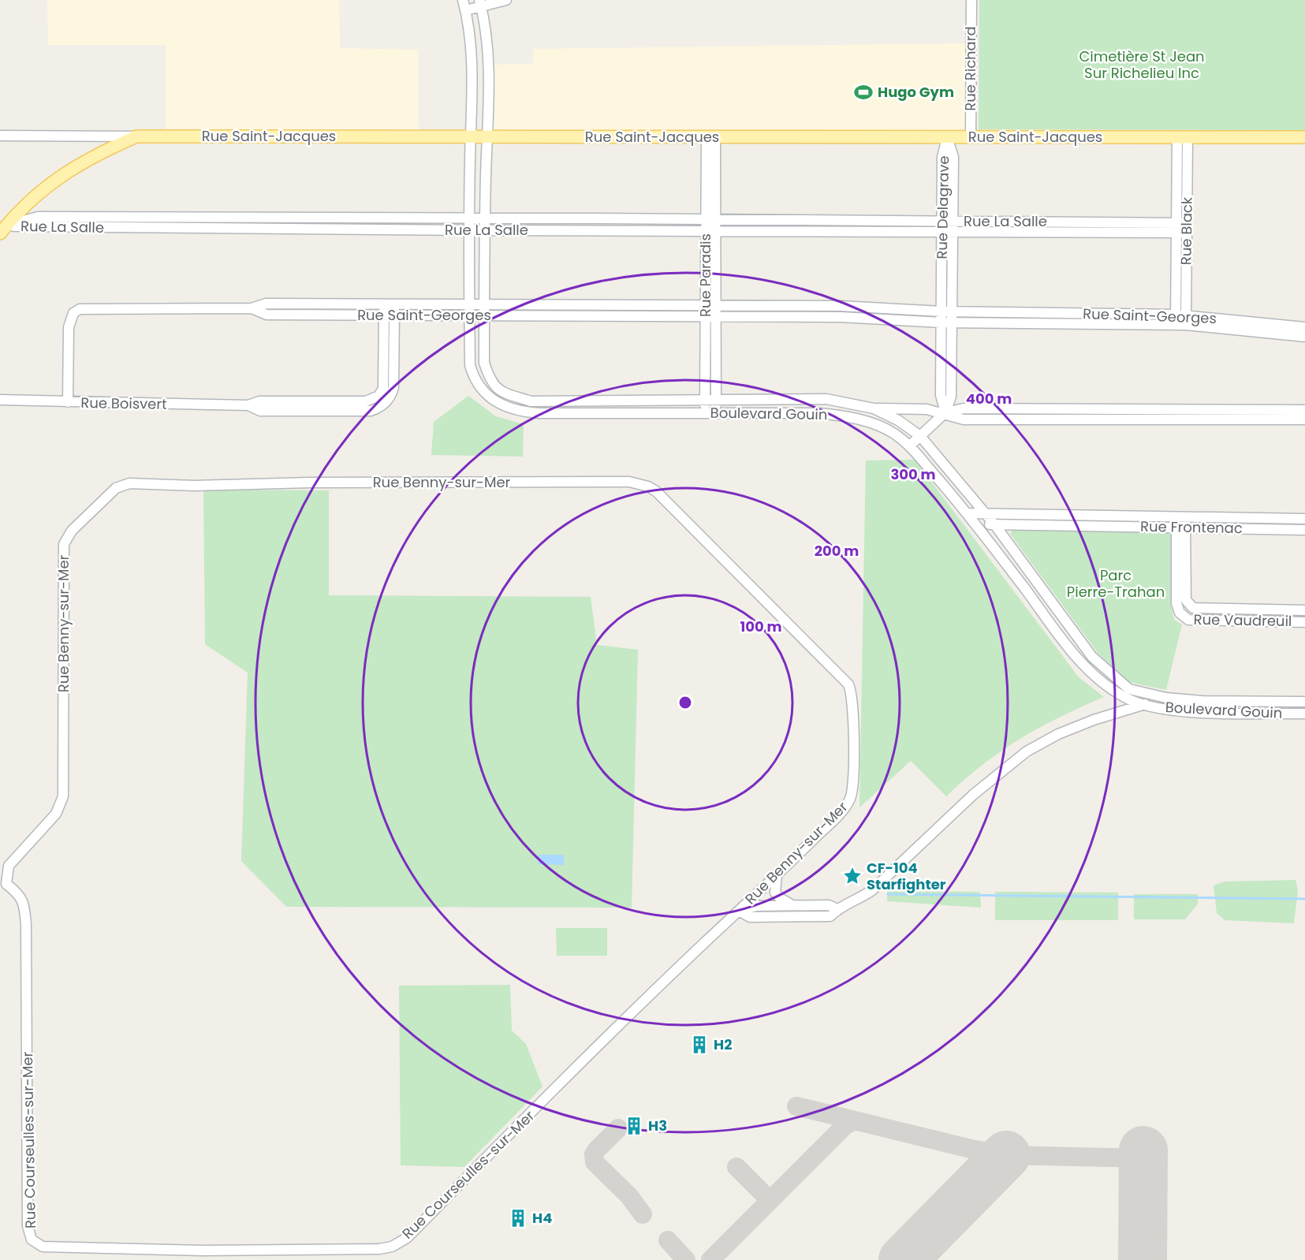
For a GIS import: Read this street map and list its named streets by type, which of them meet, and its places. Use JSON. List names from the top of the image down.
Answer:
{
  "streets": {
    "main road": ["Rue Saint-Jacques"],
    "street": [
      "Rue Richard",
      "Rue Delagrave",
      "Rue La Salle",
      "Rue Black",
      "Rue Paradis",
      "Rue Saint-Georges",
      "Rue Boisvert",
      "Boulevard Gouin",
      "Rue Benny-sur-Mer",
      "Rue Frontenac",
      "Rue Vaudreuil",
      "Rue Courseulles-sur-Mer"
    ]
  },
  "crossings": [
    ["Rue Richard", "Rue Saint-Jacques"],
    ["Rue Saint-Jacques", "Rue Delagrave"],
    ["Rue Saint-Jacques", "Rue Black"],
    ["Rue Saint-Jacques", "Rue Paradis"],
    ["Rue Saint-Jacques", "Boulevard Gouin"],
    ["Rue Delagrave", "Rue La Salle"],
    ["Rue Delagrave", "Rue Saint-Georges"],
    ["Rue La Salle", "Rue Black"],
    ["Rue La Salle", "Rue Paradis"],
    ["Rue La Salle", "Boulevard Gouin"],
    ["Rue Black", "Rue Saint-Georges"],
    ["Rue Paradis", "Rue Saint-Georges"],
    ["Rue Paradis", "Boulevard Gouin"],
    ["Rue Saint-Georges", "Rue Boisvert"],
    ["Rue Saint-Georges", "Boulevard Gouin"],
    ["Boulevard Gouin", "Rue Frontenac"],
    ["Rue Benny-sur-Mer", "Rue Courseulles-sur-Mer"],
    ["Rue Frontenac", "Rue Vaudreuil"]
  ],
  "parks": ["Cimetière St Jean Sur Richelieu Inc", "Parc Pierre-Trahan"],
  "places": {
    "sports": ["Hugo Gym"],
    "place": ["CF-104 Starfighter"],
    "building": ["H2", "H3", "H4"]
  },
  "rings": [
    "400 m",
    "300 m",
    "200 m",
    "100 m"
  ]
}
